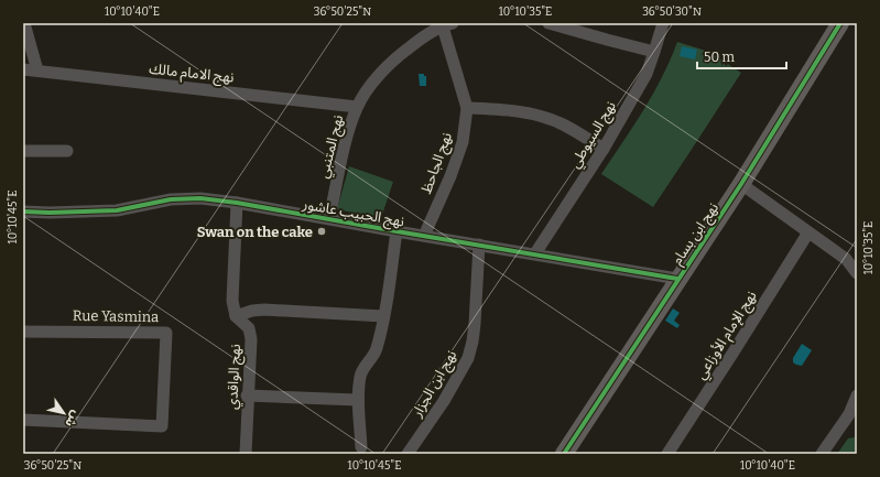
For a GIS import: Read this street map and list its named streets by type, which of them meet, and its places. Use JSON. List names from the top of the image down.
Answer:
{
  "streets": {
    "street": [
      "نهج الامام مالك",
      "نهج السيوطي",
      "نهج المتنبي",
      "نهج الجاحظ",
      "نهج الحبيب عاشور",
      "نهج ابن بسام",
      "Rue Yasmina",
      "نهج الإمام الأوزاعي",
      "نهج الواقدي",
      "نهج ابن الجزار"
    ]
  },
  "crossings": [
    ["نهج الامام مالك", "نهج المتنبي"],
    ["نهج السيوطي", "نهج الحبيب عاشور"],
    ["نهج المتنبي", "نهج الجاحظ"],
    ["نهج المتنبي", "نهج الحبيب عاشور"],
    ["نهج الجاحظ", "نهج الحبيب عاشور"],
    ["نهج الحبيب عاشور", "نهج ابن بسام"],
    ["نهج الحبيب عاشور", "نهج ابن الجزار"]
  ],
  "places": ["Swan on the cake"],
  "scale_bar": "50 m",
  "north": "bottom right",
  "coordinates": [
    "10°10'40\"E",
    "36°50'25\"N",
    "10°10'35\"E",
    "36°50'30\"N",
    "10°10'45\"E"
  ]
}
